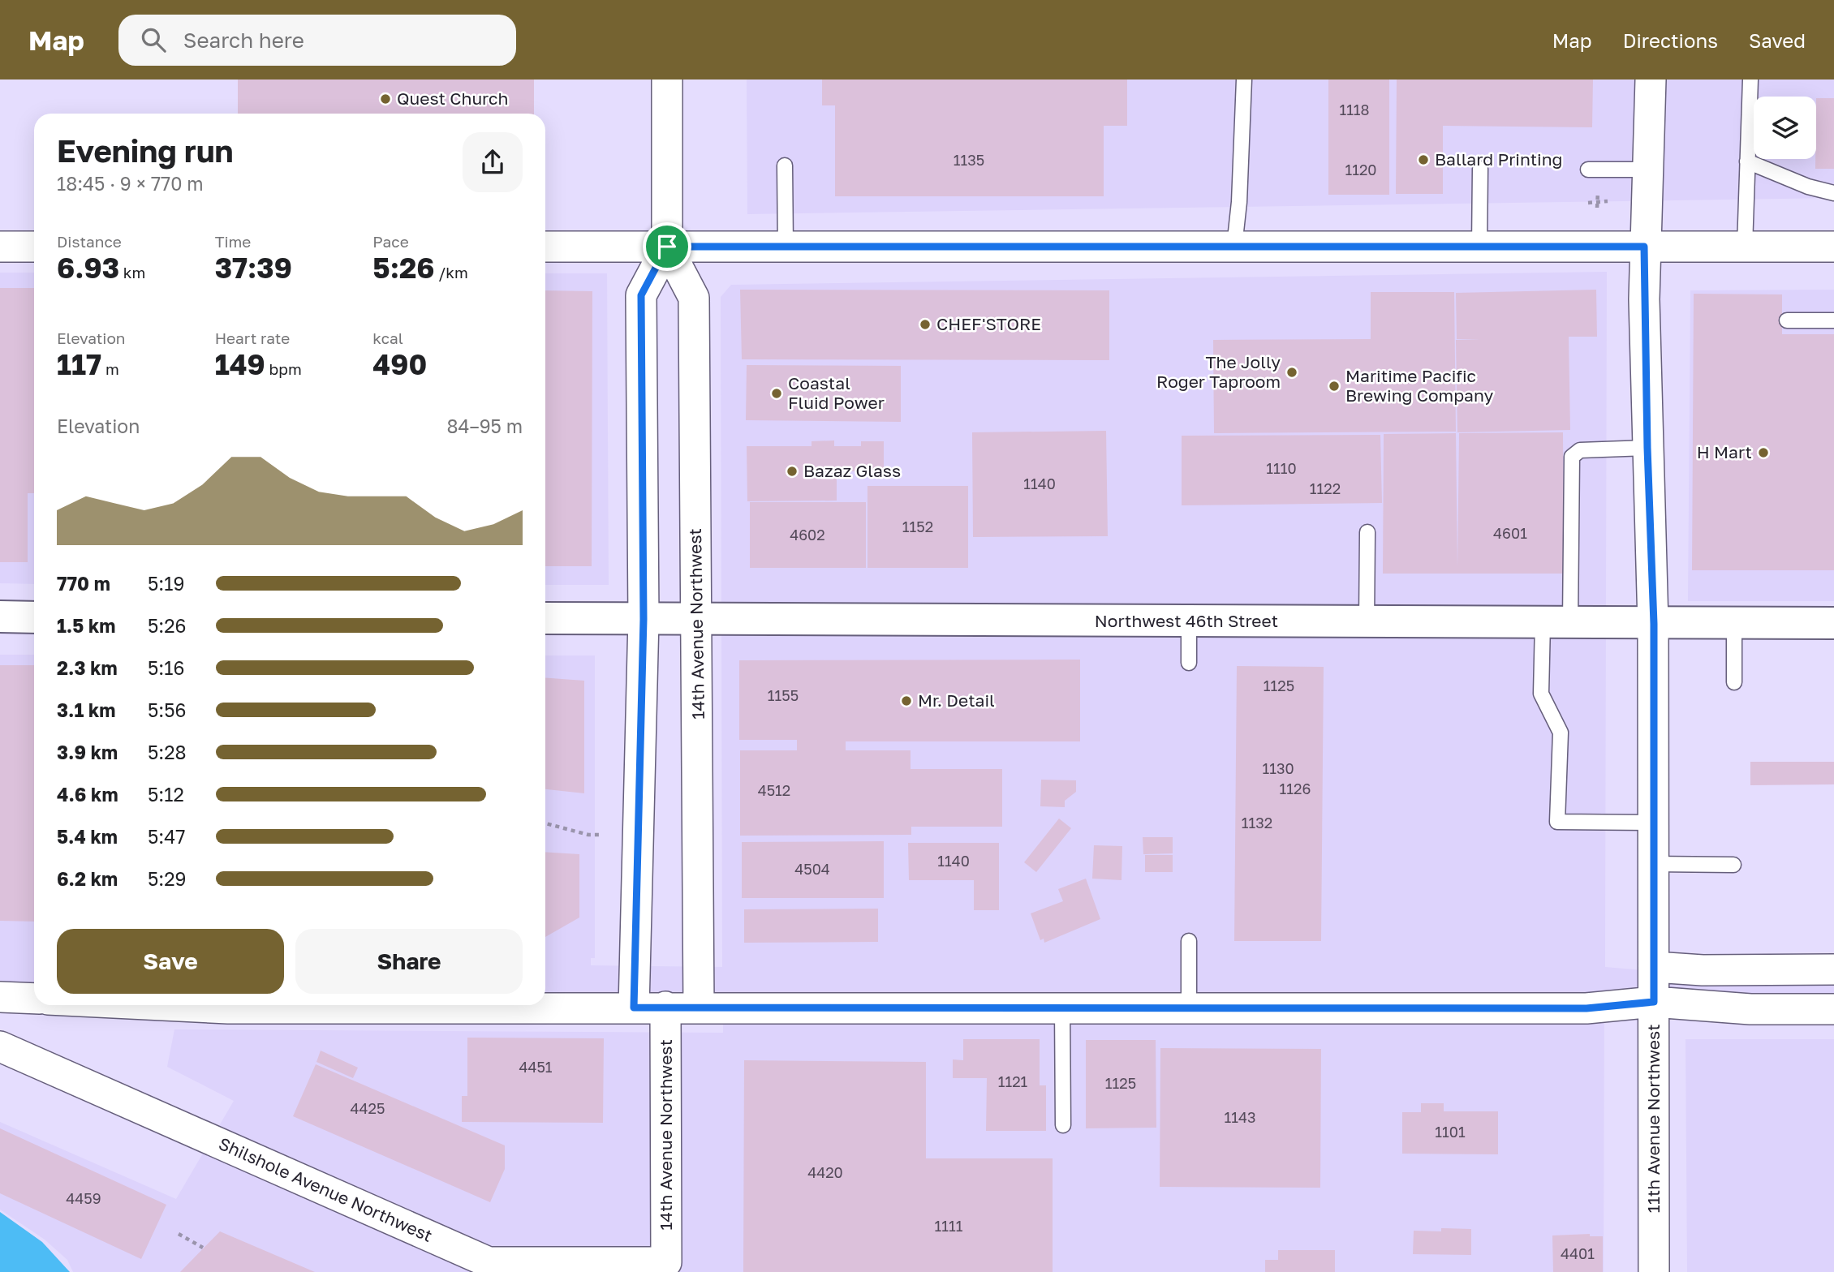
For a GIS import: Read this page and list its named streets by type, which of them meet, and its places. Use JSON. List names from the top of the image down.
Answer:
{
  "streets": {
    "street": [
      "Northwest 46th Street",
      "14th Avenue Northwest",
      "11th Avenue Northwest",
      "Shilshole Avenue Northwest"
    ]
  },
  "crossings": [
    ["Northwest 46th Street", "14th Avenue Northwest"],
    ["Northwest 46th Street", "11th Avenue Northwest"],
    ["14th Avenue Northwest", "Shilshole Avenue Northwest"]
  ],
  "places": [
    "Quest Church",
    "Ballard Printing",
    "CHEF'STORE",
    "The Jolly Roger Taproom",
    "Maritime Pacific Brewing Company",
    "Coastal Fluid Power",
    "H Mart",
    "Bazaz Glass",
    "Mr. Detail"
  ],
  "house_numbers": [
    "1118",
    "1135",
    "1120",
    "1110",
    "1140",
    "1122",
    "1152",
    "4601",
    "4602",
    "1125",
    "1155",
    "1130",
    "1126",
    "4512",
    "1132",
    "1140",
    "4504",
    "4451",
    "1121",
    "1125",
    "4425",
    "1143",
    "1101",
    "4420",
    "4459",
    "1111",
    "4401"
  ],
  "page": {
    "header": "Map",
    "search": "Search here",
    "nav": ["Map", "Directions", "Saved"],
    "heading": ["Evening run", "18:45 · 9 × 770 m"],
    "stats": [
      ["Distance", "6.93 km"],
      ["Time", "37:39"],
      ["Pace", "5:26 /km"],
      ["Elevation", "117 m"],
      ["Heart rate", "149 bpm"],
      ["kcal", "490"]
    ],
    "chart": ["Elevation", "84–95 m"],
    "list": [
      {
        "name": "770 m",
        "note": "5:19"
      },
      {
        "name": "1.5 km",
        "note": "5:26"
      },
      {
        "name": "2.3 km",
        "note": "5:16"
      },
      {
        "name": "3.1 km",
        "note": "5:56"
      },
      {
        "name": "3.9 km",
        "note": "5:28"
      },
      {
        "name": "4.6 km",
        "note": "5:12"
      },
      {
        "name": "5.4 km",
        "note": "5:47"
      },
      {
        "name": "6.2 km",
        "note": "5:29"
      }
    ],
    "buttons": ["Save", "Share"]
  }
}
